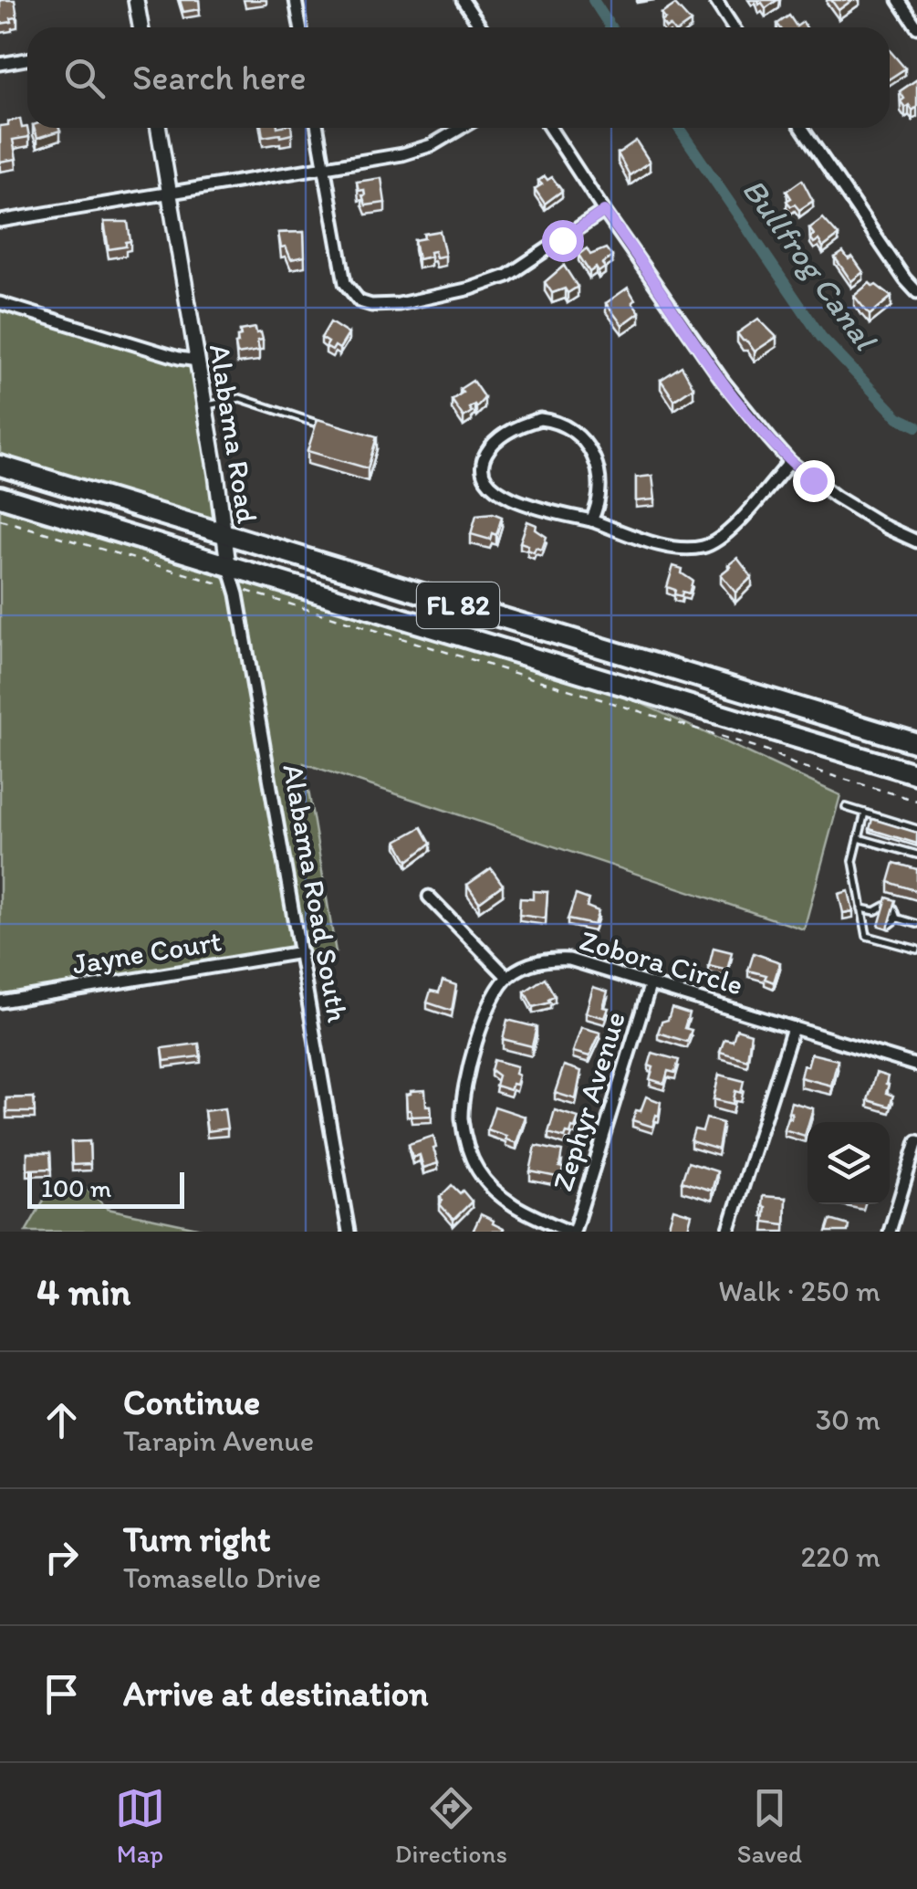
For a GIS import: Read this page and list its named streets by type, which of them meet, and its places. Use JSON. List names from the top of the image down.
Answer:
{
  "streets": {
    "highway": ["FL 82"],
    "street": [
      "Alabama Road",
      "Alabama Road South",
      "Jayne Court",
      "Zobora Circle",
      "Zephyr Avenue"
    ]
  },
  "crossings": [
    ["Alabama Road", "FL 82"],
    ["Alabama Road", "Alabama Road South"],
    ["FL 82", "Alabama Road South"],
    ["Alabama Road South", "Jayne Court"],
    ["Zobora Circle", "Zephyr Avenue"]
  ],
  "water": ["Bullfrog Canal"],
  "scale_bar": "100 m",
  "page": {
    "search": "Search here",
    "scale": "100 m",
    "heading": ["4 min", "Walk · 250 m"],
    "list": [
      ["Continue", "Tarapin Avenue", "30 m"],
      ["Turn right", "Tomasello Drive", "220 m"],
      "Arrive at destination"
    ],
    "nav": ["Map", "Directions", "Saved"]
  }
}
